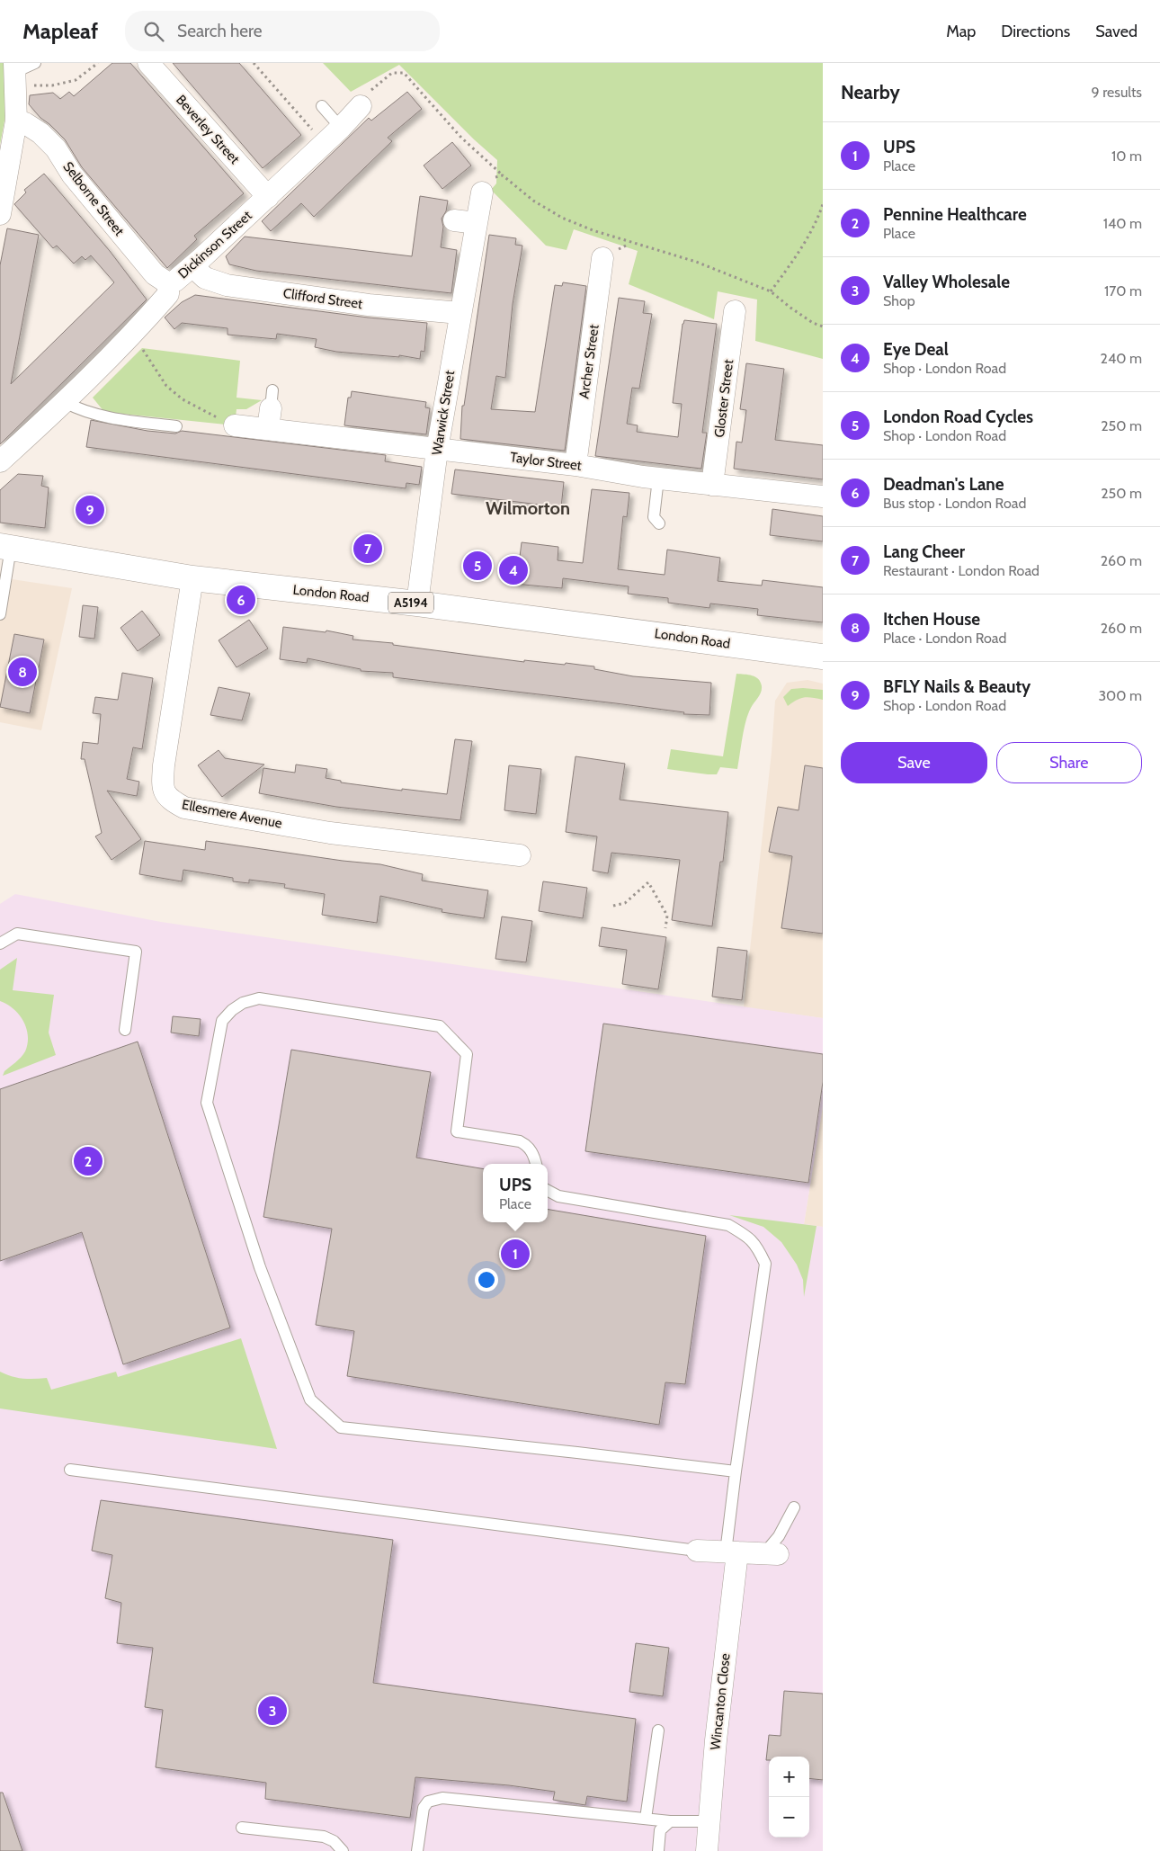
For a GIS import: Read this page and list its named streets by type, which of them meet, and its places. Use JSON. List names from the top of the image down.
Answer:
{
  "streets": {
    "main road": ["London Road", "A5194"],
    "street": [
      "Beverley Street",
      "Selborne Street",
      "Dickinson Street",
      "Clifford Street",
      "Archer Street",
      "Gloster Street",
      "Warwick Street",
      "Taylor Street",
      "Ellesmere Avenue",
      "Wincanton Close"
    ]
  },
  "crossings": [
    ["Beverley Street", "Dickinson Street"],
    ["Selborne Street", "Dickinson Street"],
    ["Dickinson Street", "Clifford Street"],
    ["Clifford Street", "Warwick Street"],
    ["Archer Street", "Taylor Street"],
    ["Gloster Street", "Taylor Street"],
    ["Warwick Street", "Taylor Street"],
    ["Warwick Street", "London Road"],
    ["London Road", "Ellesmere Avenue"]
  ],
  "districts": ["Wilmorton"],
  "page": {
    "header": "Mapleaf",
    "search": "Search here",
    "nav": ["Map", "Directions", "Saved"],
    "heading": ["Nearby", "9 results"],
    "list": [
      {
        "mark": "1",
        "name": "UPS",
        "note": "Place",
        "value": "10 m"
      },
      {
        "mark": "2",
        "name": "Pennine Healthcare",
        "note": "Place",
        "value": "140 m"
      },
      {
        "mark": "3",
        "name": "Valley Wholesale",
        "note": "Shop",
        "value": "170 m"
      },
      {
        "mark": "4",
        "name": "Eye Deal",
        "note": "Shop · London Road",
        "value": "240 m"
      },
      {
        "mark": "5",
        "name": "London Road Cycles",
        "note": "Shop · London Road",
        "value": "250 m"
      },
      {
        "mark": "6",
        "name": "Deadman's Lane",
        "note": "Bus stop · London Road",
        "value": "250 m"
      },
      {
        "mark": "7",
        "name": "Lang Cheer",
        "note": "Restaurant · London Road",
        "value": "260 m"
      },
      {
        "mark": "8",
        "name": "Itchen House",
        "note": "Place · London Road",
        "value": "260 m"
      },
      {
        "mark": "9",
        "name": "BFLY Nails & Beauty",
        "note": "Shop · London Road",
        "value": "300 m"
      }
    ],
    "pins": [
      "9",
      "7",
      "5",
      "4",
      "6",
      "8",
      "2",
      "1",
      "3"
    ],
    "buttons": ["Save", "Share"],
    "popup": ["UPS", "Place"],
    "map_buttons": ["+", "−"]
  }
}
